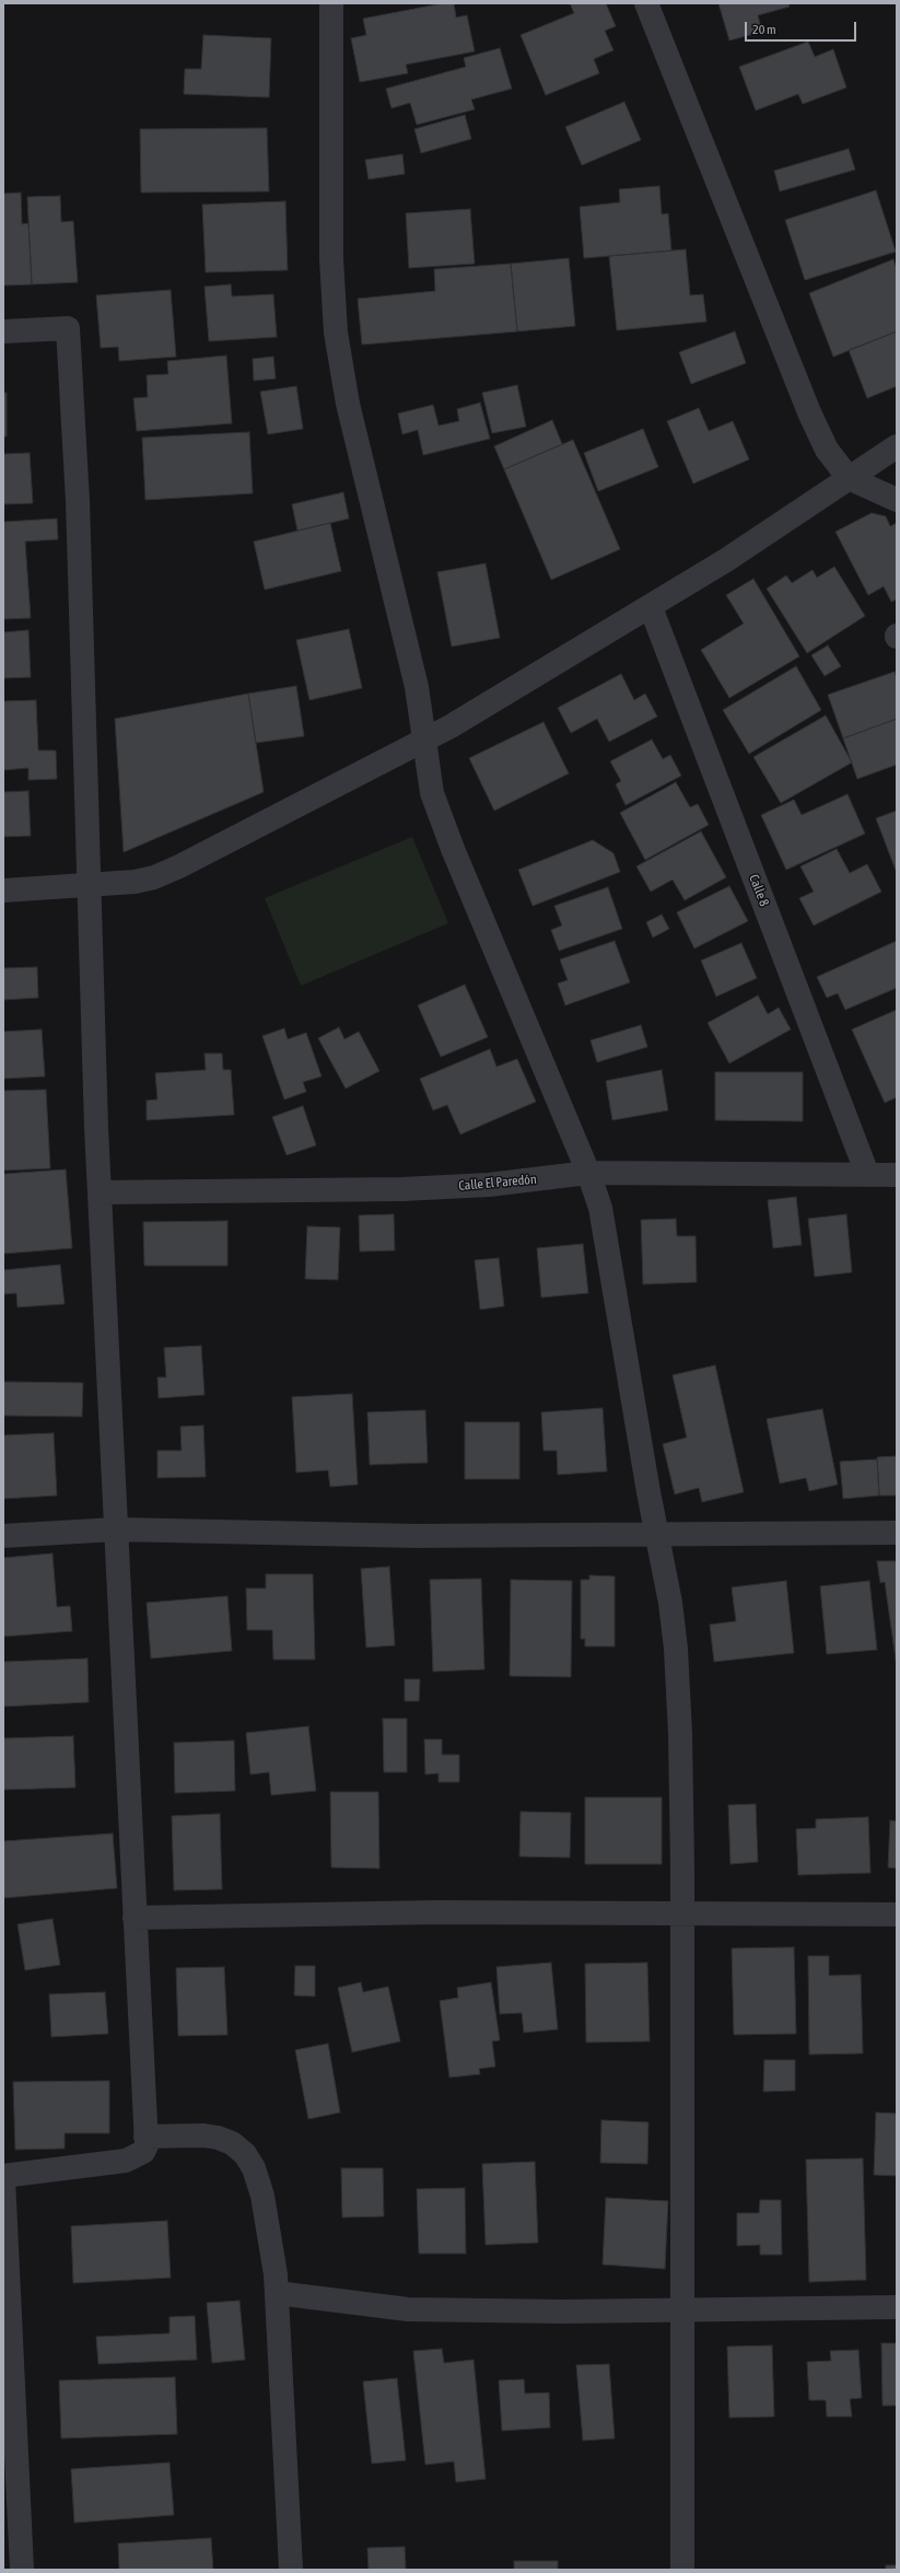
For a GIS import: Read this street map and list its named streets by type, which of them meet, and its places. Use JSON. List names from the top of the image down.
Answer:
{
  "streets": {
    "street": ["Calle 8", "Calle El Paredón"]
  },
  "crossings": [
    ["Calle 8", "Calle El Paredón"]
  ],
  "scale_bar": "20 m"
}
